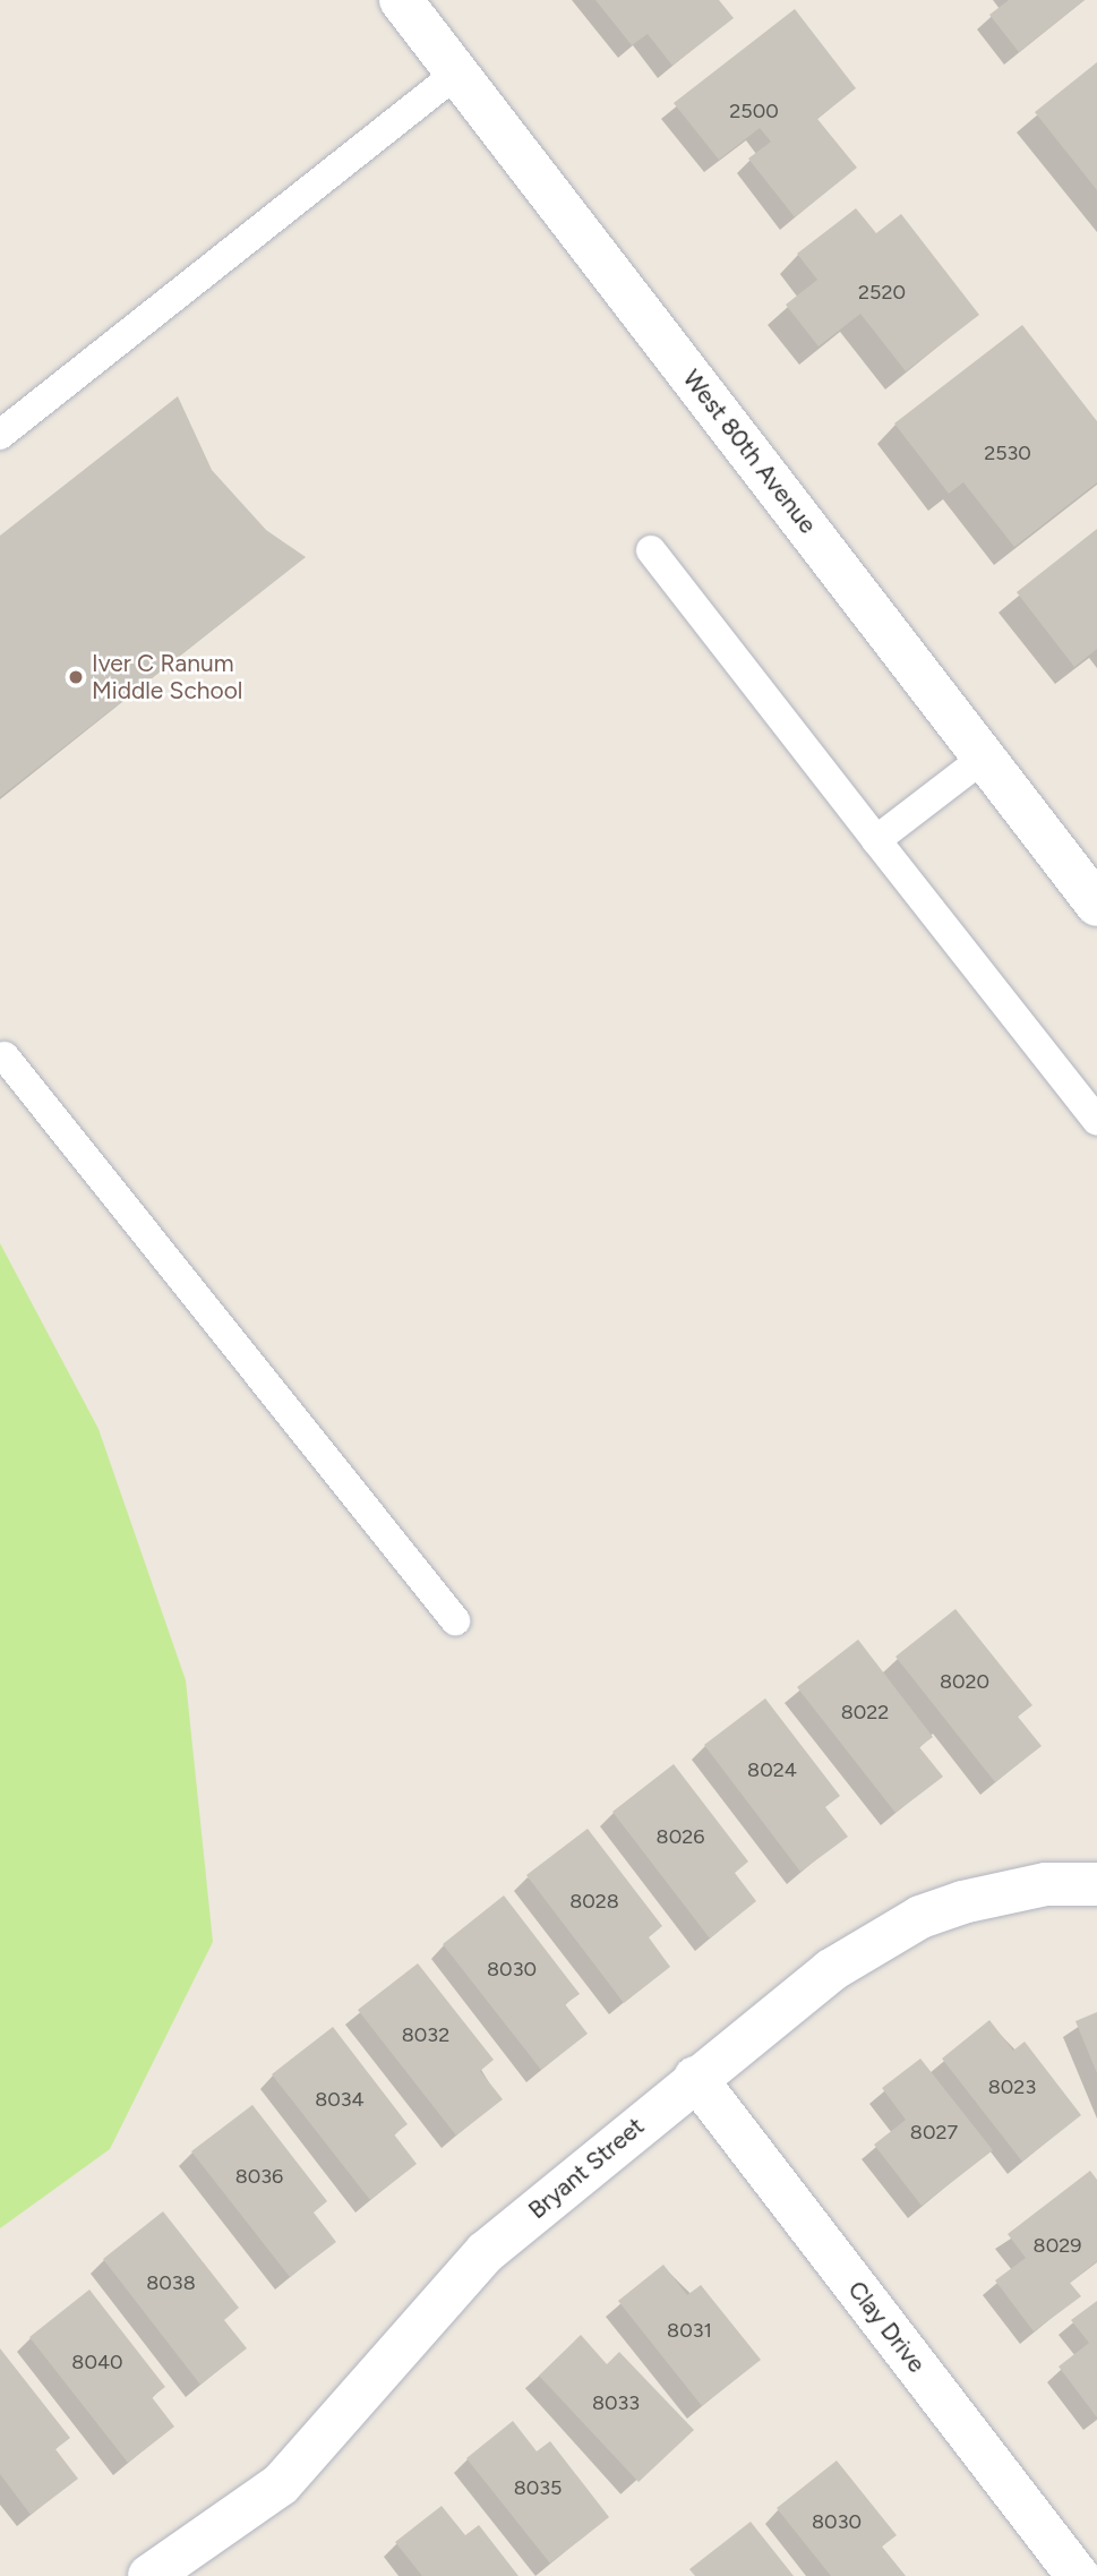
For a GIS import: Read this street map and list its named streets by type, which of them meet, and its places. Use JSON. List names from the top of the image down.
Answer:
{
  "streets": {
    "street": ["West 80th Avenue", "Bryant Street", "Clay Drive"]
  },
  "crossings": [
    ["Bryant Street", "Clay Drive"]
  ],
  "places": ["Iver C Ranum Middle School"],
  "house_numbers": [
    "2500",
    "2520",
    "2530",
    "8020",
    "8022",
    "8024",
    "8026",
    "8028",
    "8030",
    "8032",
    "8023",
    "8034",
    "8027",
    "8036",
    "8029",
    "8038",
    "8031",
    "8040",
    "8033",
    "8035",
    "8030"
  ]
}
